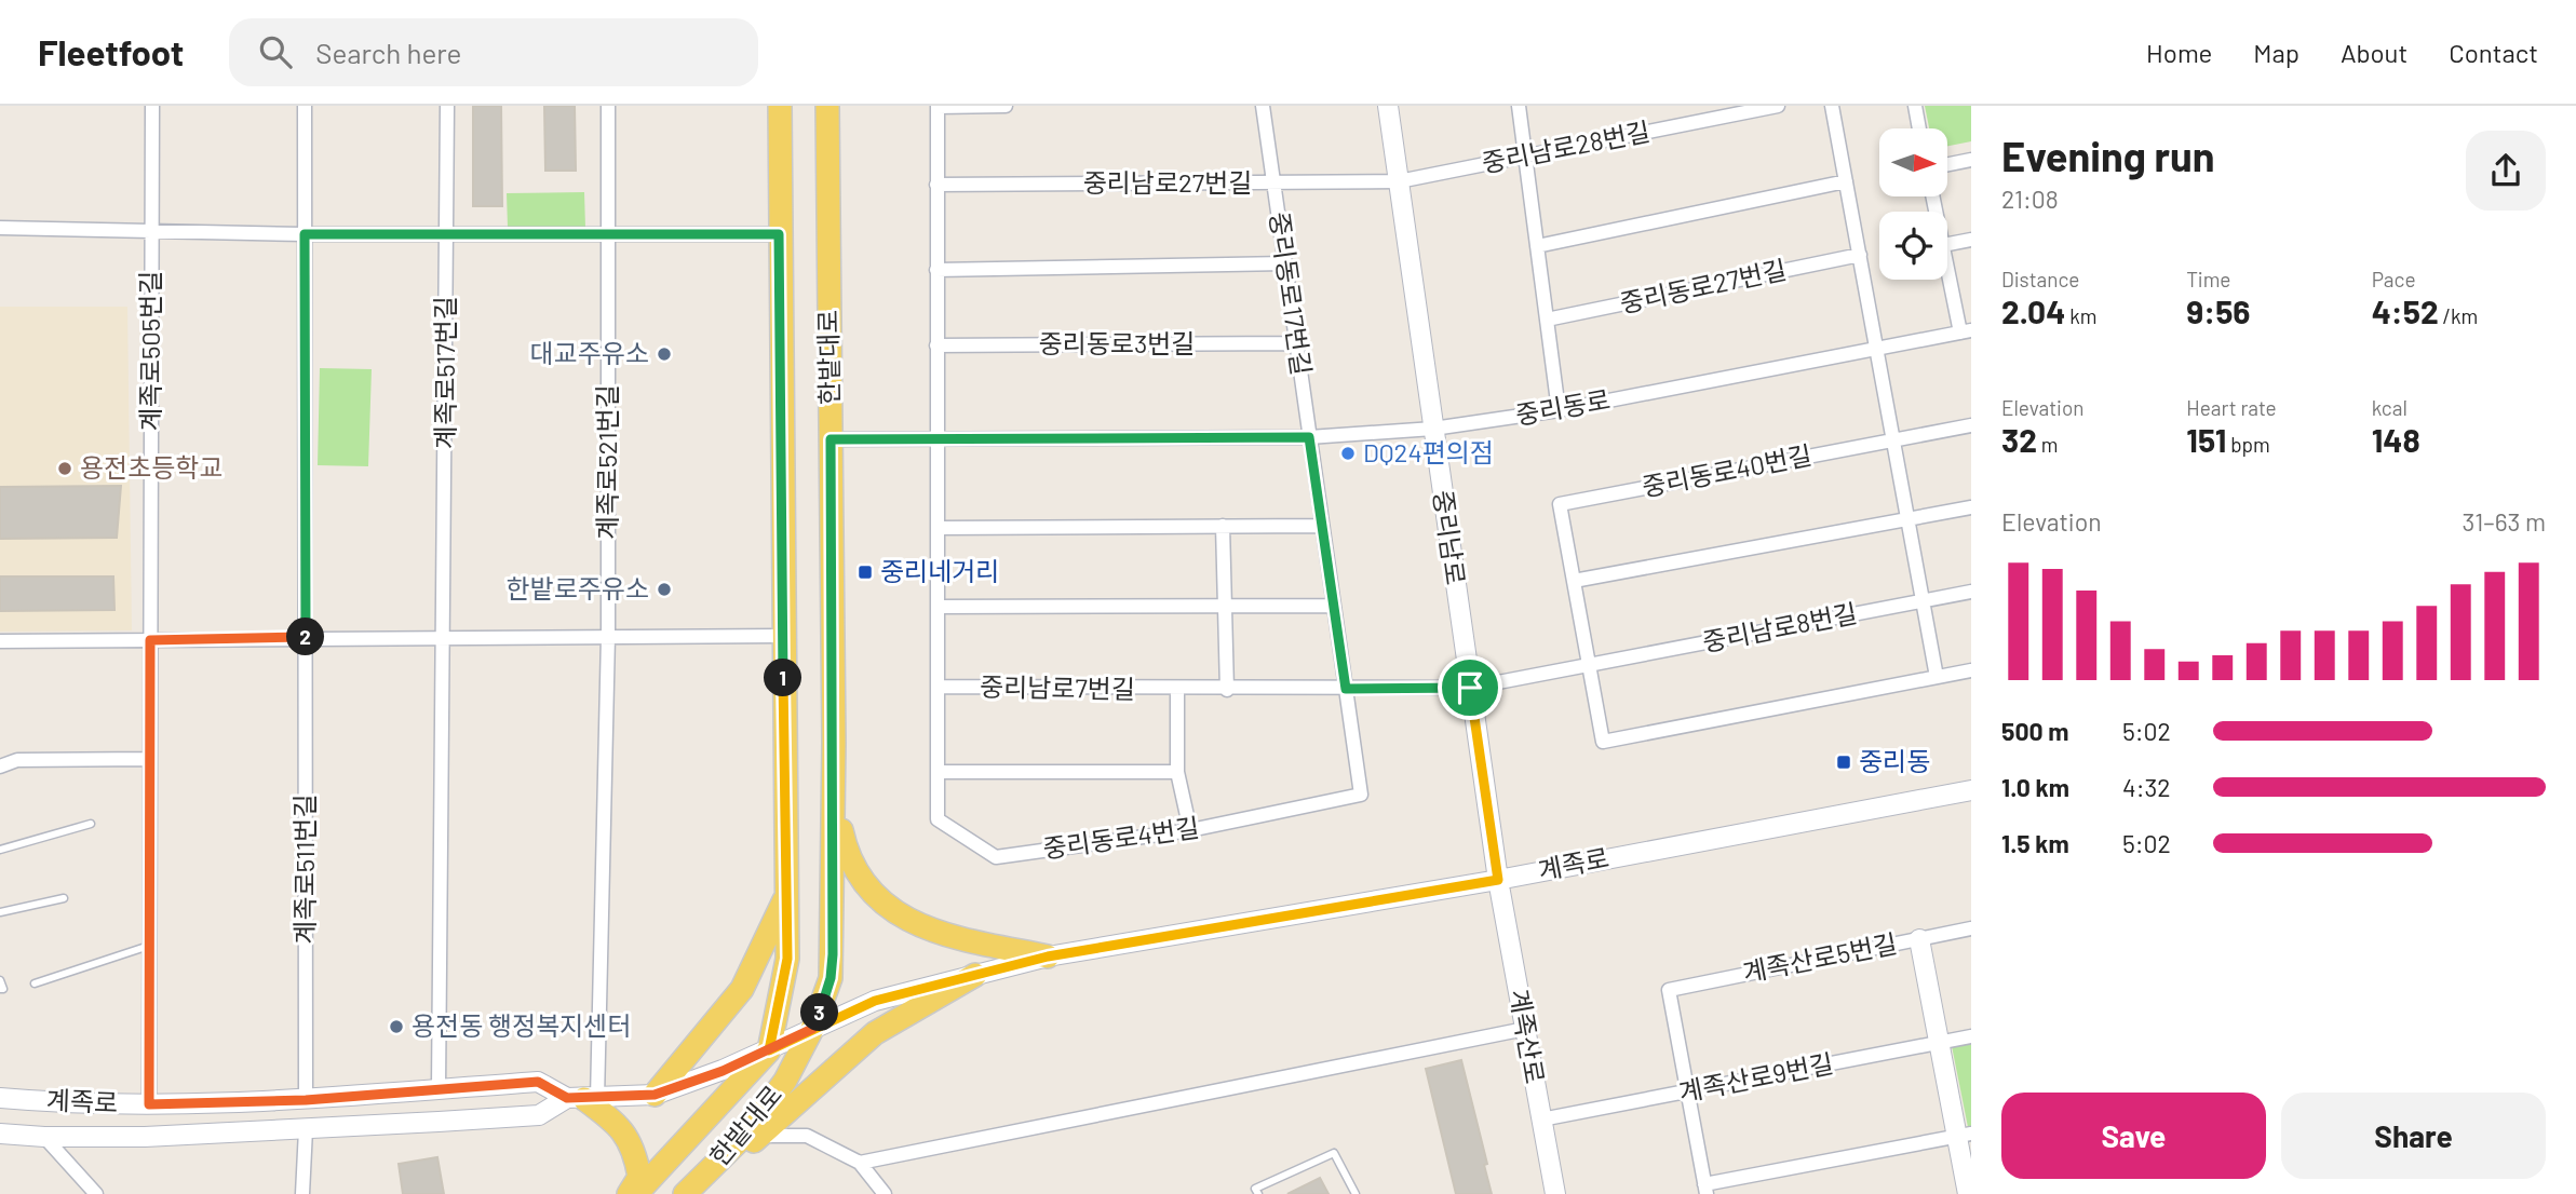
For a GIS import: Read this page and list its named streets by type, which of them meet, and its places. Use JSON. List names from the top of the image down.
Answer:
{
  "streets": {
    "main road": [
      "한밭대로",
      "중리남로",
      "계족로",
      "계족산로"
    ],
    "street": [
      "중리남로28번길",
      "중리남로27번길",
      "중리동로27번길",
      "중리동로17번길",
      "중리동로3번길",
      "계족로505번길",
      "계족로517번길",
      "중리동로",
      "계족로521번길",
      "중리동로40번길",
      "중리남로8번길",
      "중리남로7번길",
      "중리동로4번길",
      "계족로511번길",
      "계족산로5번길",
      "계족산로9번길"
    ]
  },
  "crossings": [
    ["중리남로28번길", "중리남로27번길"],
    ["중리남로28번길", "중리남로"],
    ["중리남로27번길", "중리동로17번길"],
    ["중리남로27번길", "중리남로"],
    ["중리동로17번길", "중리동로3번길"],
    ["중리동로17번길", "중리동로"],
    ["중리동로17번길", "중리남로7번길"],
    ["중리동로17번길", "중리동로4번길"],
    ["계족로505번길", "계족로"],
    ["한밭대로", "중리동로"],
    ["한밭대로", "계족로"],
    ["계족로517번길", "계족로"],
    ["중리동로", "중리남로"],
    ["중리동로", "중리동로4번길"],
    ["계족로521번길", "계족로"],
    ["중리남로", "중리남로8번길"],
    ["중리남로", "중리남로7번길"],
    ["중리남로", "계족로"],
    ["중리남로", "계족산로"],
    ["중리남로8번길", "중리남로7번길"],
    ["중리남로7번길", "중리동로4번길"],
    ["계족로", "계족로511번길"],
    ["계족로", "계족산로"],
    ["계족산로5번길", "계족산로9번길"],
    ["계족산로", "계족산로9번길"]
  ],
  "places": {
    "other": [
      "대교주유소",
      "DQ24편의점",
      "용전초등학교",
      "한밭로주유소",
      "용전동 행정복지센터"
    ],
    "transit": ["중리네거리", "중리동"]
  },
  "north": "right",
  "page": {
    "header": "Fleetfoot",
    "search": "Search here",
    "nav": [
      "Home",
      "Map",
      "About",
      "Contact"
    ],
    "heading": ["Evening run", "21:08"],
    "stats": [
      ["Distance", "2.04 km"],
      ["Time", "9:56"],
      ["Pace", "4:52 /km"],
      ["Elevation", "32 m"],
      ["Heart rate", "151 bpm"],
      ["kcal", "148"]
    ],
    "chart": ["Elevation", "31–63 m"],
    "pins": ["2", "1", "3"],
    "list": [
      {
        "name": "500 m",
        "note": "5:02"
      },
      {
        "name": "1.0 km",
        "note": "4:32"
      },
      {
        "name": "1.5 km",
        "note": "5:02"
      }
    ],
    "buttons": ["Save", "Share"]
  }
}
